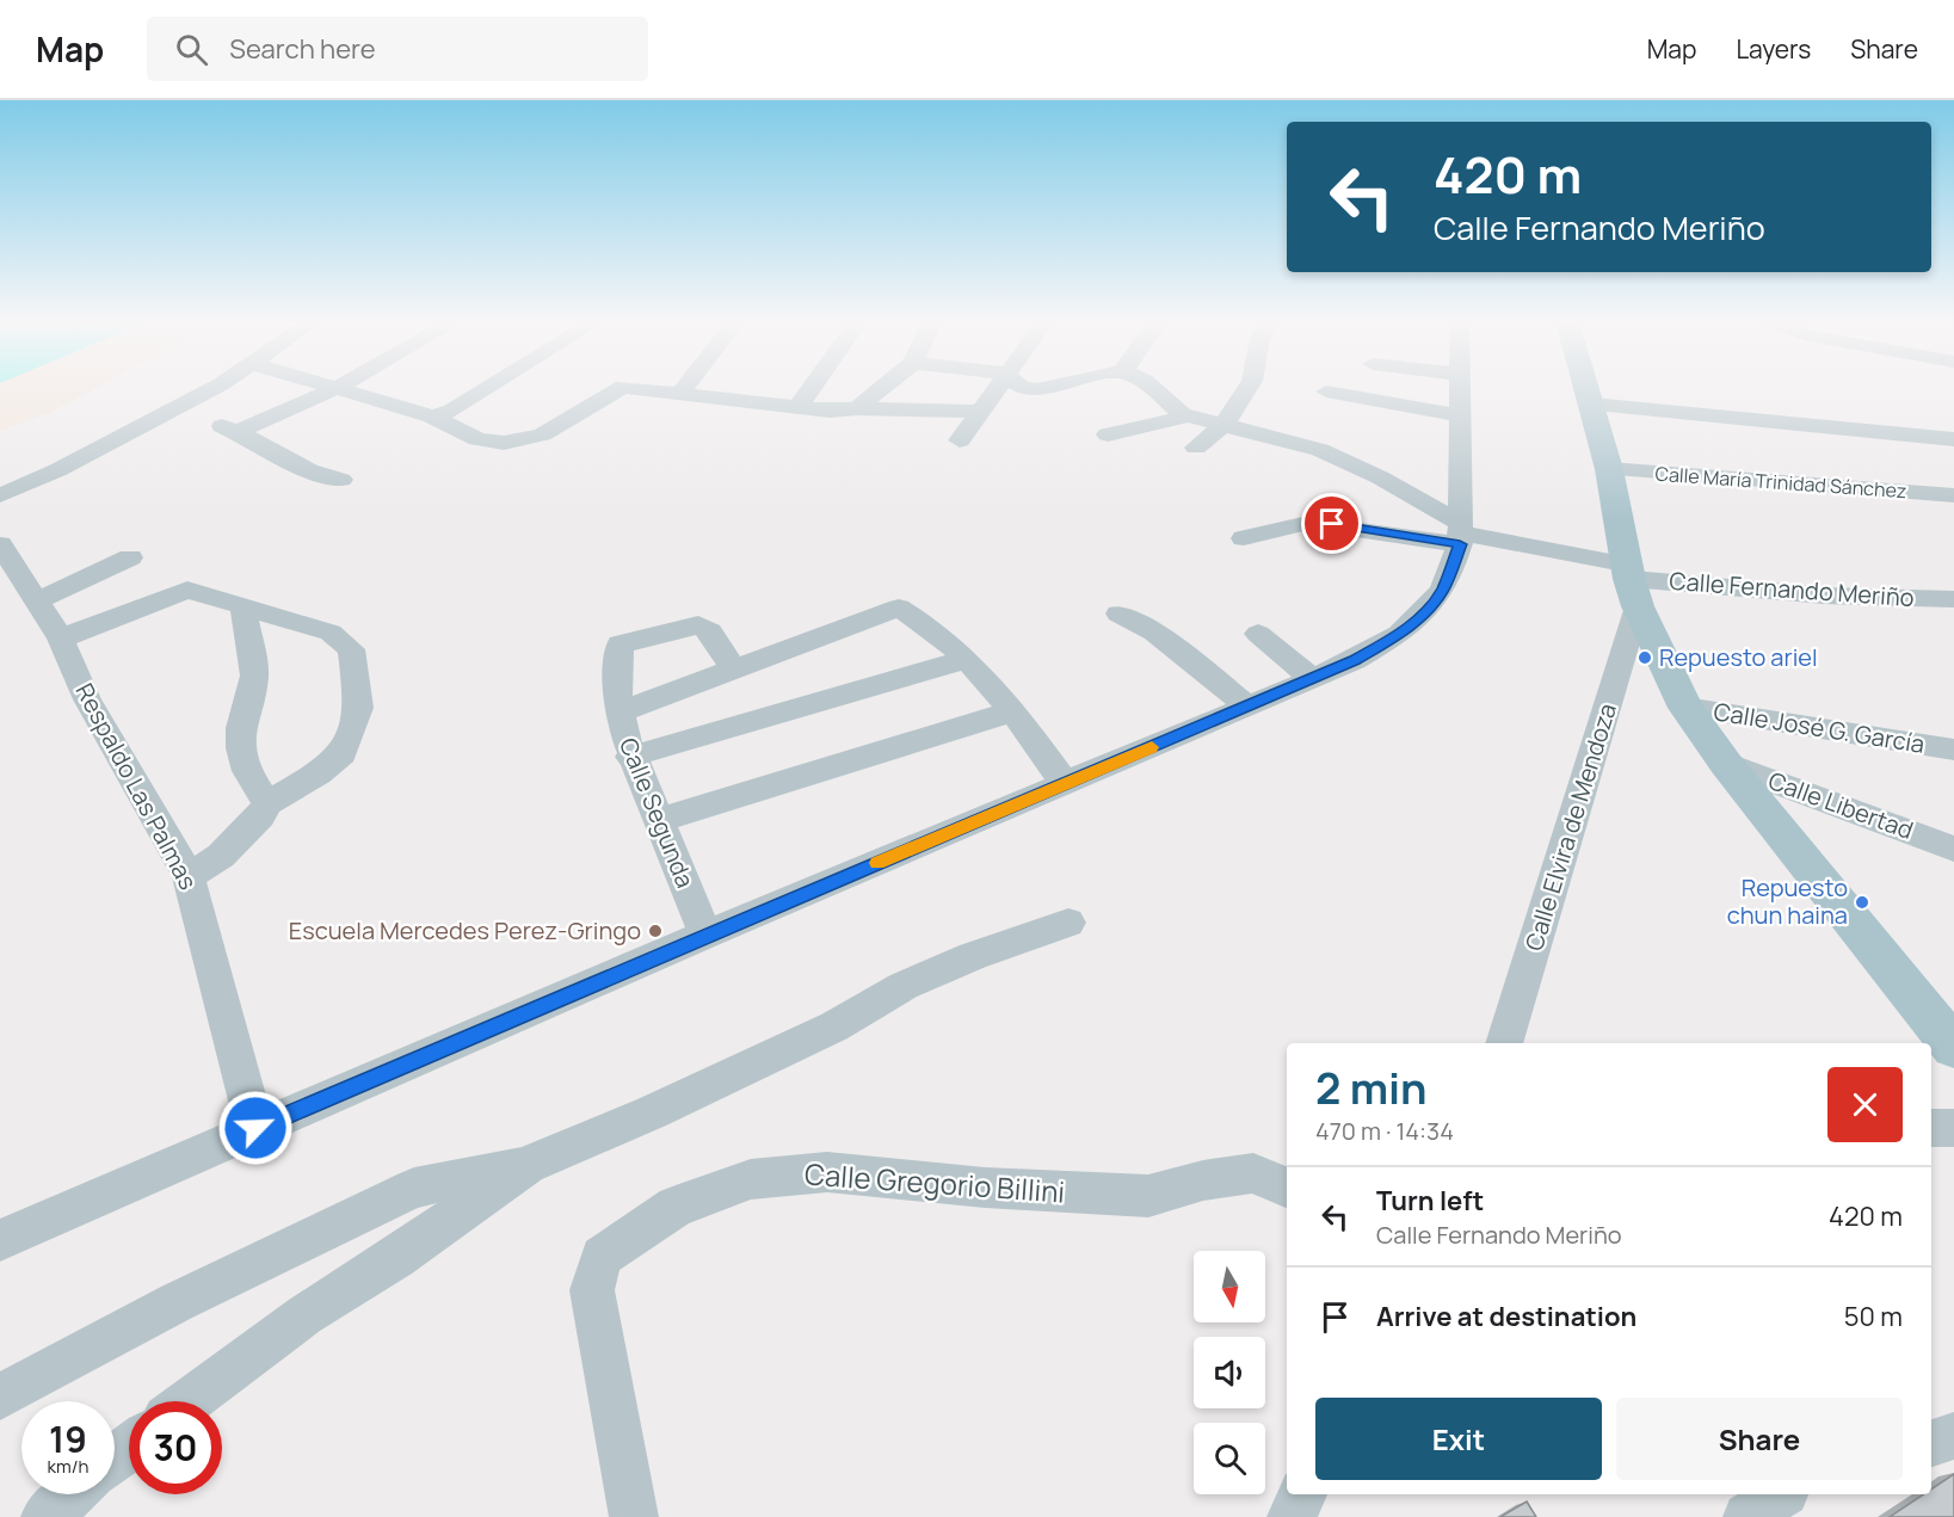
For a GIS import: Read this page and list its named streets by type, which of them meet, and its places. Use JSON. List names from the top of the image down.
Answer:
{
  "streets": {
    "street": [
      "Calle María Trinidad Sánchez",
      "Calle Fernando Meriño",
      "Calle José G. García",
      "Respaldo Las Palmas",
      "Calle Libertad",
      "Calle Segunda",
      "Calle Elvira de Mendoza",
      "Calle Gregorio Billini"
    ]
  },
  "crossings": [
    ["Calle Fernando Meriño", "Calle Elvira de Mendoza"]
  ],
  "places": ["Repuesto ariel", "Repuesto chun haina", "Escuela Mercedes Perez-Gringo"],
  "north": "bottom",
  "page": {
    "header": "Map",
    "search": "Search here",
    "nav": ["Map", "Layers", "Share"],
    "turn": ["420 m", "Calle Fernando Meriño"],
    "heading": ["2 min", "470 m · 14:34"],
    "list": [
      {
        "name": "Turn left",
        "note": "Calle Fernando Meriño",
        "value": "420 m"
      },
      {
        "name": "Arrive at destination",
        "value": "50 m"
      }
    ],
    "buttons": ["Exit", "Share"],
    "speed": "19 km/h",
    "limit": "30"
  }
}
